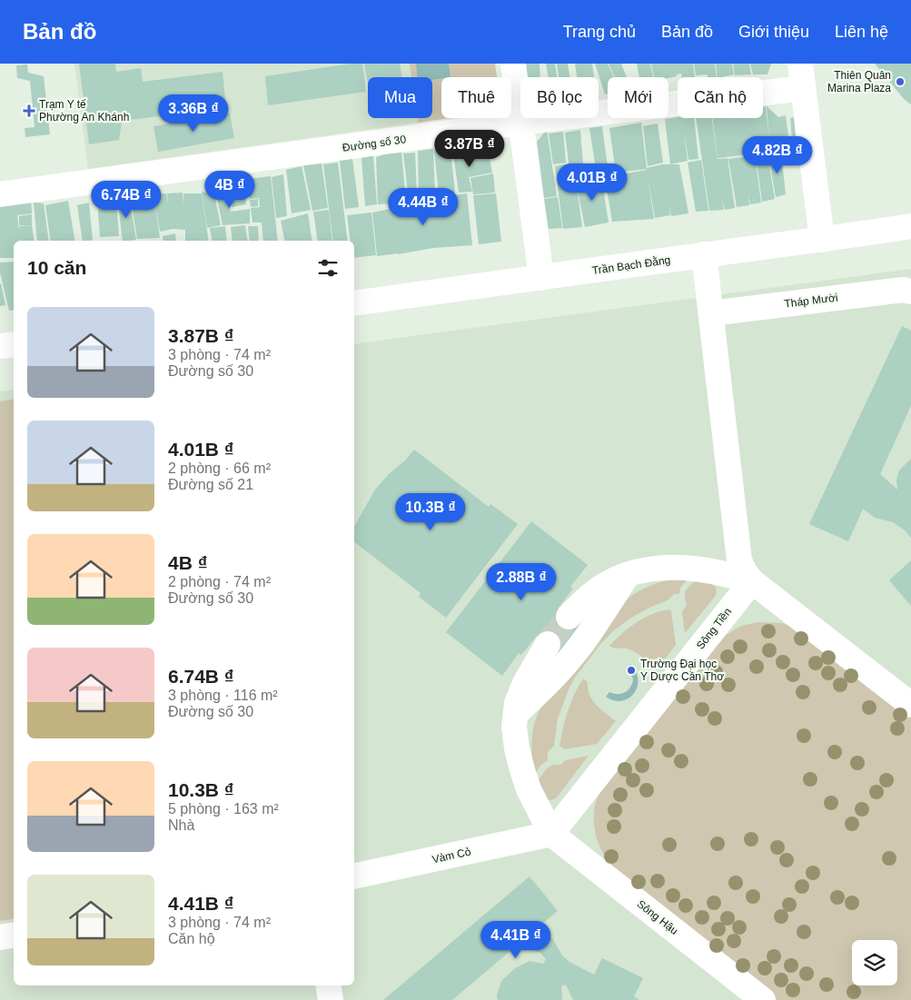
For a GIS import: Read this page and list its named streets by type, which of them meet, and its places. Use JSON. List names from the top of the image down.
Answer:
{
  "streets": {
    "street": [
      "Đường số 30",
      "Trần Bạch Đằng",
      "Tháp Mười",
      "Sông Tiền",
      "Vàm Cỏ",
      "Sông Hậu"
    ]
  },
  "crossings": [
    ["Sông Tiền", "Vàm Cỏ"],
    ["Sông Tiền", "Sông Hậu"],
    ["Vàm Cỏ", "Sông Hậu"]
  ],
  "places": {
    "other": ["Thiên Quân Marina Plaza", "Trường Đại học Y Dược Cần Thơ"],
    "health": ["Trạm Y tế Phường An Khánh"]
  },
  "page": {
    "header": "Bản đồ",
    "nav": [
      "Trang chủ",
      "Bản đồ",
      "Giới thiệu",
      "Liên hệ"
    ],
    "chip": [
      "Mua",
      "Thuê",
      "Bộ lọc",
      "Mới",
      "Căn hộ"
    ],
    "price": [
      "3.36B ₫",
      "3.87B ₫",
      "4.82B ₫",
      "4.01B ₫",
      "4B ₫",
      "6.74B ₫",
      "4.44B ₫",
      "10.3B ₫",
      "2.88B ₫",
      "4.41B ₫"
    ],
    "heading": "10 căn",
    "list": [
      {
        "name": "3.87B ₫",
        "note": "3 phòng · 74 m² · Đường số 30"
      },
      {
        "name": "4.01B ₫",
        "note": "2 phòng · 66 m² · Đường số 21"
      },
      {
        "name": "4B ₫",
        "note": "2 phòng · 74 m² · Đường số 30"
      },
      {
        "name": "6.74B ₫",
        "note": "3 phòng · 116 m² · Đường số 30"
      },
      {
        "name": "10.3B ₫",
        "note": "5 phòng · 163 m² · Nhà"
      },
      {
        "name": "4.41B ₫",
        "note": "3 phòng · 74 m² · Căn hộ"
      }
    ]
  }
}
